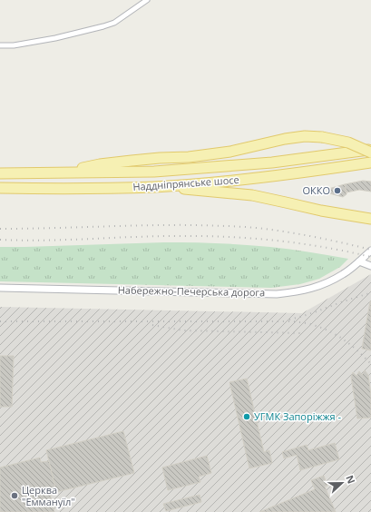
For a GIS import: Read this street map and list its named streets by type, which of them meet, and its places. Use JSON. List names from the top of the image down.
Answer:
{
  "streets": {
    "main road": ["Наддніпрянське шосе"],
    "street": ["Набережно-Печерська дорога"]
  },
  "places": ["ОККО", "УГМК Запоріжжя -", "Церква \"Еммануїл\""],
  "north": "right"
}
